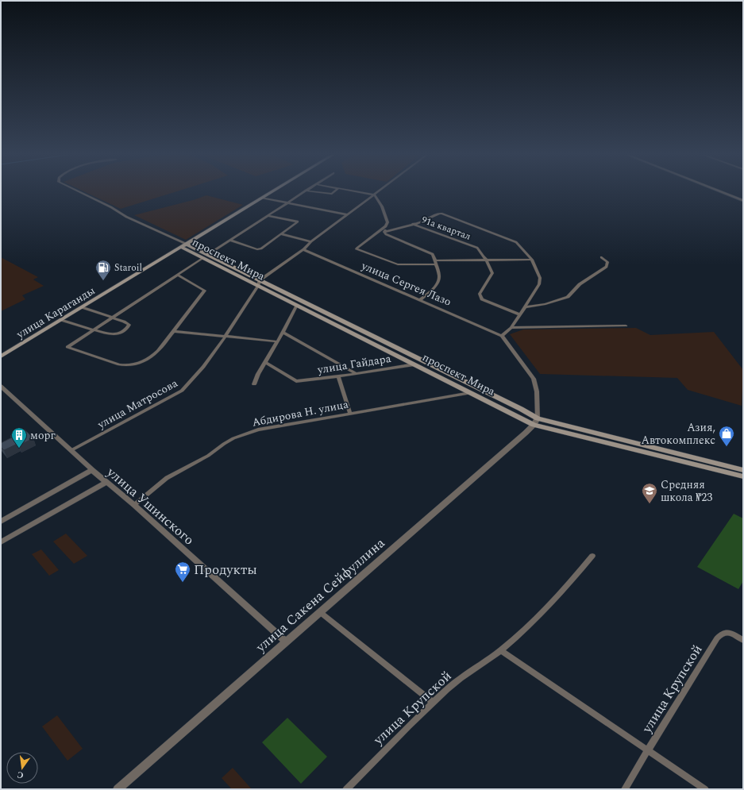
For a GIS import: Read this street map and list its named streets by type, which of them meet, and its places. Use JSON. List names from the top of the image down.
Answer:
{
  "streets": {
    "main road": ["проспект Мира", "улица Караганды"],
    "street": [
      "91а квартал",
      "улица Сергея Лазо",
      "улица Гайдара",
      "улица Матросова",
      "Абдирова Н. улица",
      "улица Ушинского",
      "улица Сакена Сейфуллина",
      "улица Крупской"
    ]
  },
  "crossings": [
    ["проспект Мира", "улица Сергея Лазо"],
    ["проспект Мира", "улица Караганды"],
    ["проспект Мира", "улица Гайдара"],
    ["проспект Мира", "улица Матросова"],
    ["проспект Мира", "Абдирова Н. улица"],
    ["проспект Мира", "улица Сакена Сейфуллина"],
    ["улица Сергея Лазо", "улица Матросова"],
    ["улица Сергея Лазо", "улица Сакена Сейфуллина"],
    ["улица Матросова", "улица Ушинского"],
    ["Абдирова Н. улица", "улица Ушинского"],
    ["улица Ушинского", "улица Сакена Сейфуллина"]
  ],
  "places": {
    "fuel station": ["Staroil"],
    "shop": ["Азия, Автокомплекс"],
    "building": ["морг"],
    "school or university": ["Средняя школа №23"],
    "supermarket": ["Продукты"]
  },
  "north": "bottom"
}
